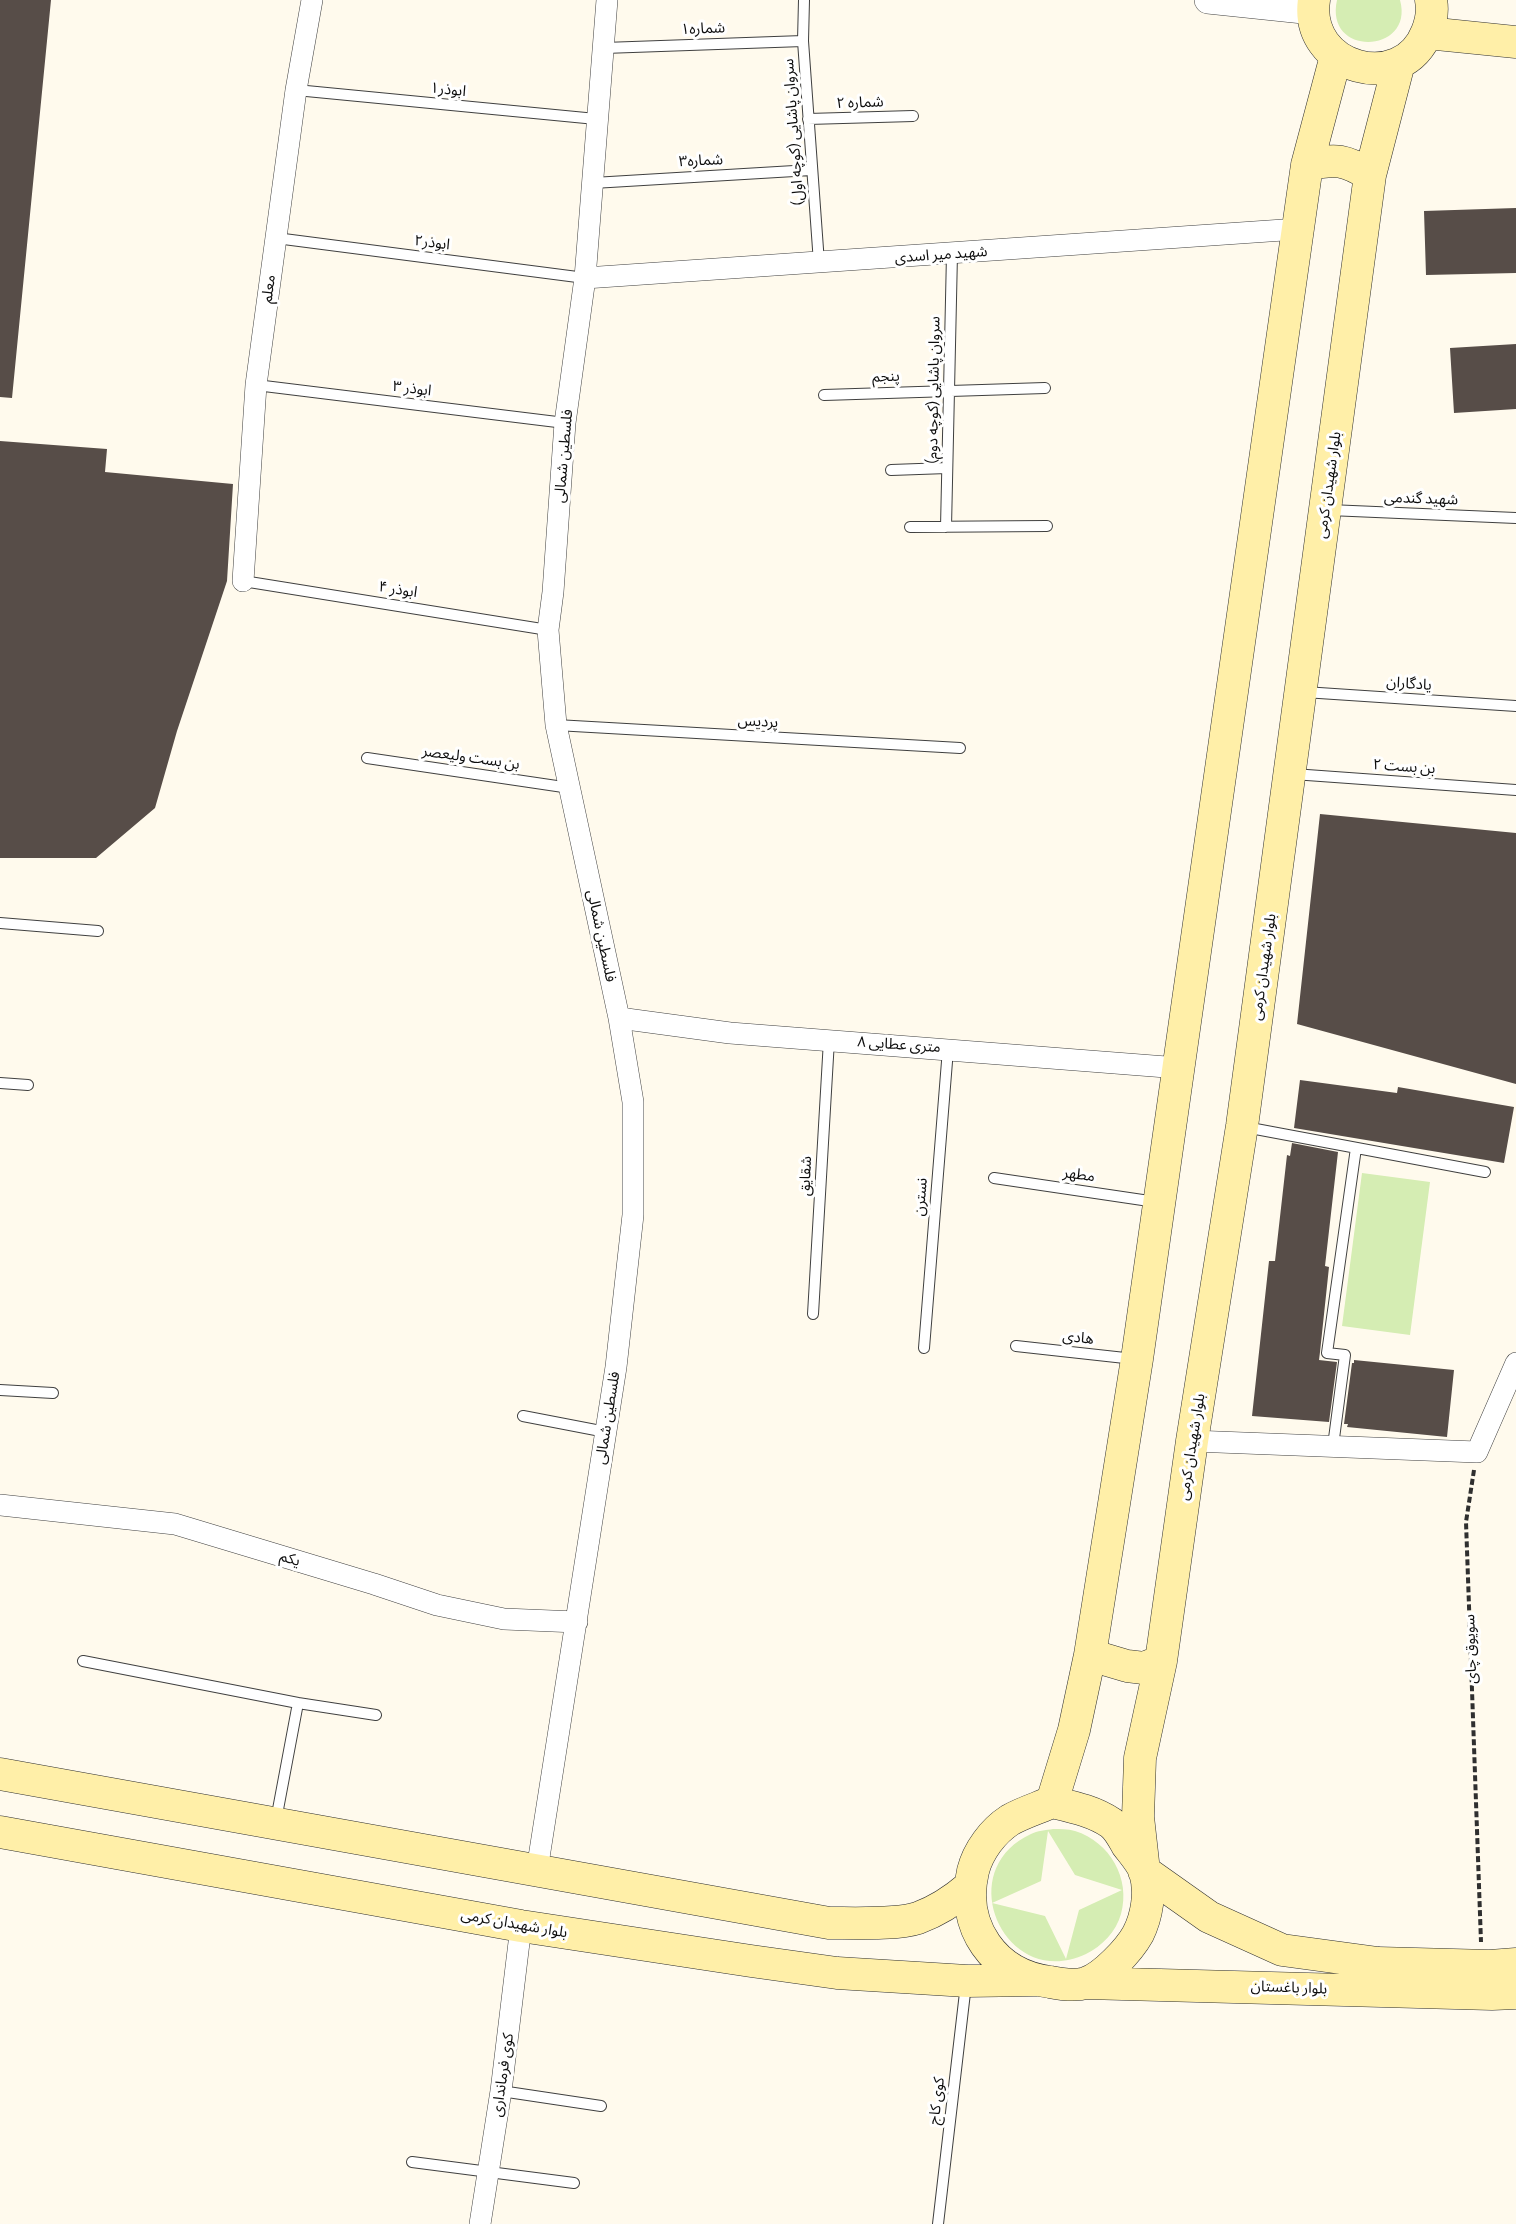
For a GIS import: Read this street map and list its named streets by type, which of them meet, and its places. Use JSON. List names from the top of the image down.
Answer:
{
  "streets": {
    "main road": ["بلوار شهیدان کرمی", "بلوار باغستان"],
    "street": [
      "شهید میر اسدی",
      "معلم",
      "فلسطین شمالی",
      "۸ متری عطایی",
      "یکم",
      "کوی فرمانداری"
    ],
    "lane": [
      "شماره۱",
      "ابوذر۱",
      "شماره ۲",
      "سروان پاشایی (کوچه اول)",
      "شماره۳",
      "ابوذر۲",
      "پنجم",
      "ابوذر ۳",
      "سروان پاشایی (کوچه دوم)",
      "شهید گندمی",
      "ابوذر ۴",
      "یادگاران",
      "پردیس",
      "بن بست ولیعصر",
      "بن بست ۲",
      "مطهر",
      "شقایق",
      "نسترن",
      "هادی",
      "کوی کاج"
    ],
    "path": ["سویوق چای"]
  },
  "crossings": [
    ["شماره۱", "سروان پاشایی (کوچه اول)"],
    ["شماره۱", "فلسطین شمالی"],
    ["ابوذر۱", "معلم"],
    ["ابوذر۱", "فلسطین شمالی"],
    ["شماره ۲", "سروان پاشایی (کوچه اول)"],
    ["سروان پاشایی (کوچه اول)", "شماره۳"],
    ["سروان پاشایی (کوچه اول)", "شهید میر اسدی"],
    ["شماره۳", "فلسطین شمالی"],
    ["ابوذر۲", "شهید میر اسدی"],
    ["ابوذر۲", "معلم"],
    ["ابوذر۲", "فلسطین شمالی"],
    ["شهید میر اسدی", "سروان پاشایی (کوچه دوم)"],
    ["شهید میر اسدی", "فلسطین شمالی"],
    ["معلم", "ابوذر ۳"],
    ["معلم", "ابوذر ۴"],
    ["پنجم", "سروان پاشایی (کوچه دوم)"],
    ["ابوذر ۳", "فلسطین شمالی"],
    ["فلسطین شمالی", "ابوذر ۴"],
    ["فلسطین شمالی", "پردیس"],
    ["فلسطین شمالی", "بن بست ولیعصر"],
    ["فلسطین شمالی", "۸ متری عطایی"],
    ["فلسطین شمالی", "یکم"],
    ["بلوار شهیدان کرمی", "شهید گندمی"],
    ["بلوار شهیدان کرمی", "یادگاران"],
    ["بلوار شهیدان کرمی", "بن بست ۲"],
    ["بلوار شهیدان کرمی", "بلوار باغستان"],
    ["بلوار شهیدان کرمی", "کوی فرمانداری"],
    ["بلوار شهیدان کرمی", "کوی کاج"],
    ["۸ متری عطایی", "شقایق"],
    ["۸ متری عطایی", "نسترن"],
    ["سویوق چای", "بلوار باغستان"]
  ]
}
